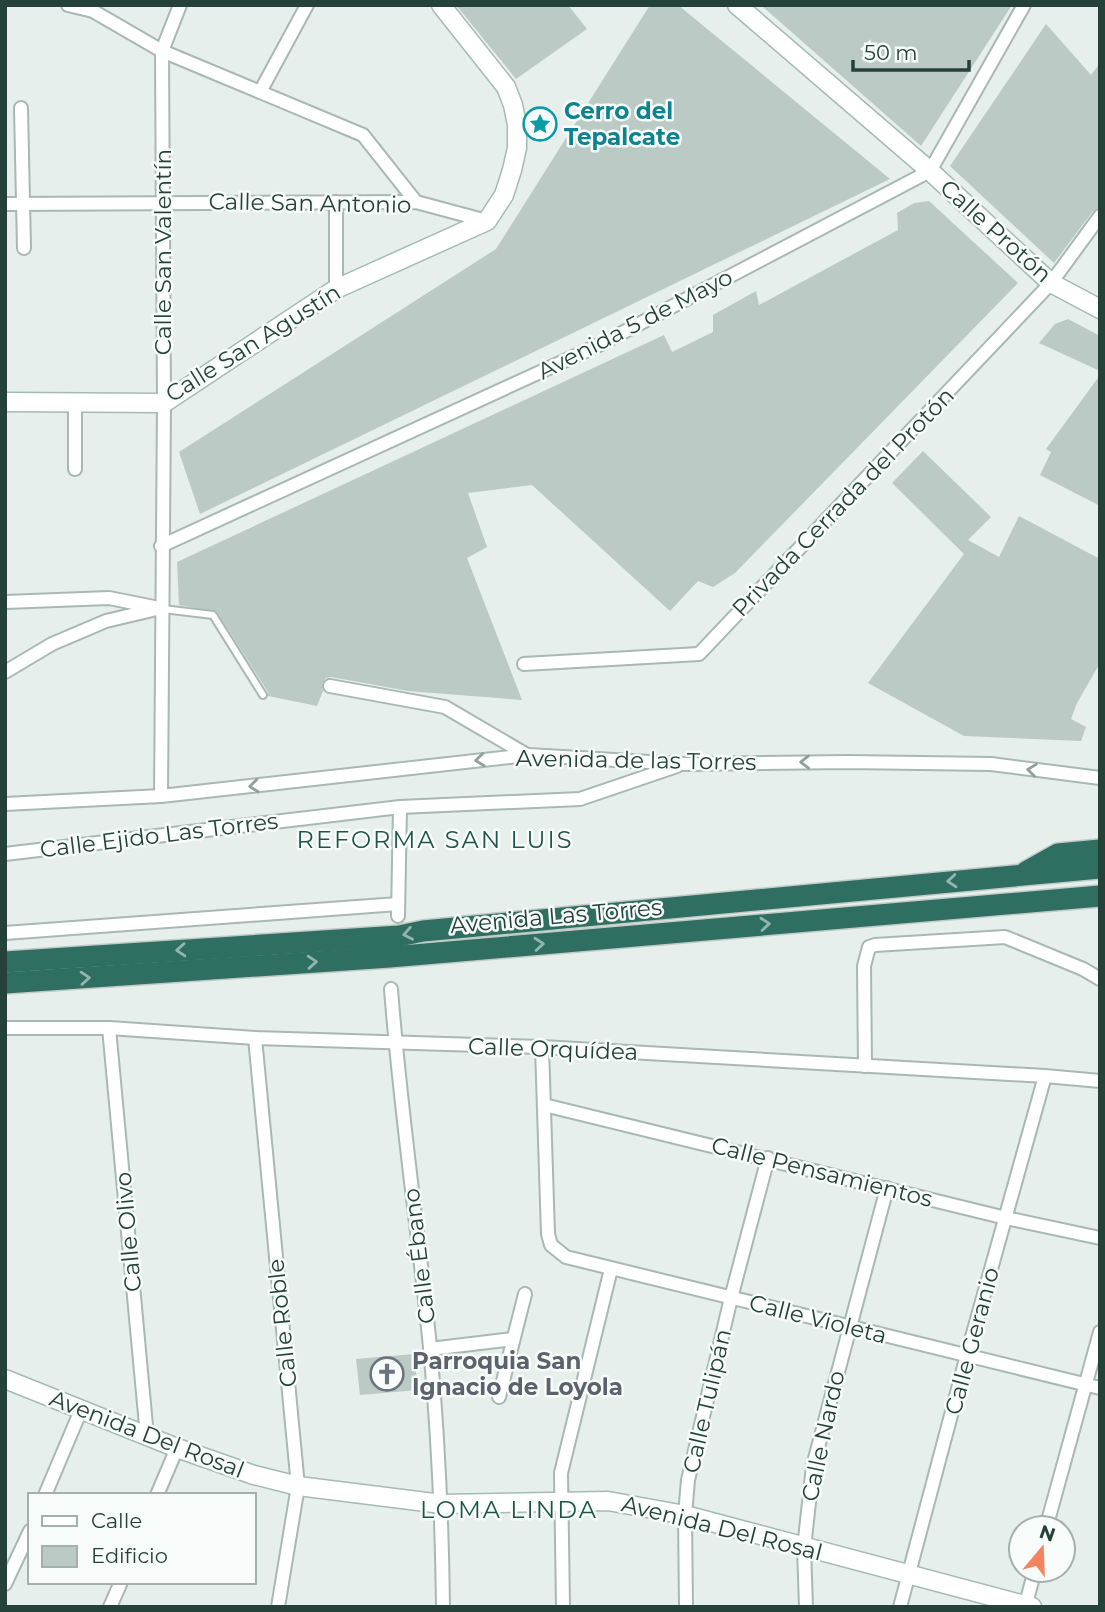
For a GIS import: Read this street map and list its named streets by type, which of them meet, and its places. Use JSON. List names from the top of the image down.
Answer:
{
  "streets": {
    "highway": ["Avenida Las Torres"],
    "street": [
      "Calle San Antonio",
      "Calle Protón",
      "Calle San Valentín",
      "Avenida 5 de Mayo",
      "Calle San Agustín",
      "Privada Cerrada del Protón",
      "Avenida de las Torres",
      "Calle Ejido Las Torres",
      "Calle Orquídea",
      "Calle Pensamientos",
      "Calle Olivo",
      "Calle Ébano",
      "Calle Violeta",
      "Calle Roble",
      "Calle Geranio",
      "Calle Tulipán",
      "Avenida Del Rosal",
      "Calle Nardo"
    ]
  },
  "crossings": [
    ["Calle San Antonio", "Calle San Valentín"],
    ["Calle San Antonio", "Calle San Agustín"],
    ["Calle Protón", "Avenida 5 de Mayo"],
    ["Calle Protón", "Privada Cerrada del Protón"],
    ["Calle San Valentín", "Avenida 5 de Mayo"],
    ["Calle San Valentín", "Calle San Agustín"],
    ["Calle San Valentín", "Avenida de las Torres"],
    ["Avenida de las Torres", "Calle Ejido Las Torres"],
    ["Calle Orquídea", "Calle Olivo"],
    ["Calle Orquídea", "Calle Ébano"],
    ["Calle Orquídea", "Calle Roble"],
    ["Calle Orquídea", "Calle Geranio"],
    ["Calle Pensamientos", "Calle Violeta"],
    ["Calle Pensamientos", "Calle Geranio"],
    ["Calle Pensamientos", "Calle Tulipán"],
    ["Calle Pensamientos", "Calle Nardo"],
    ["Calle Olivo", "Avenida Del Rosal"],
    ["Calle Ébano", "Avenida Del Rosal"],
    ["Calle Violeta", "Calle Geranio"],
    ["Calle Violeta", "Calle Tulipán"],
    ["Calle Violeta", "Calle Nardo"],
    ["Calle Roble", "Avenida Del Rosal"],
    ["Calle Geranio", "Avenida Del Rosal"],
    ["Calle Tulipán", "Avenida Del Rosal"],
    ["Avenida Del Rosal", "Calle Nardo"]
  ],
  "one_way": ["Avenida de las Torres"],
  "districts": ["REFORMA SAN LUIS", "LOMA LINDA"],
  "places": {
    "place": ["Cerro del Tepalcate"],
    "church": ["Parroquia San Ignacio de Loyola"]
  },
  "legend": ["Calle", "Edificio"],
  "scale_bar": "50 m",
  "north": "top"
}
